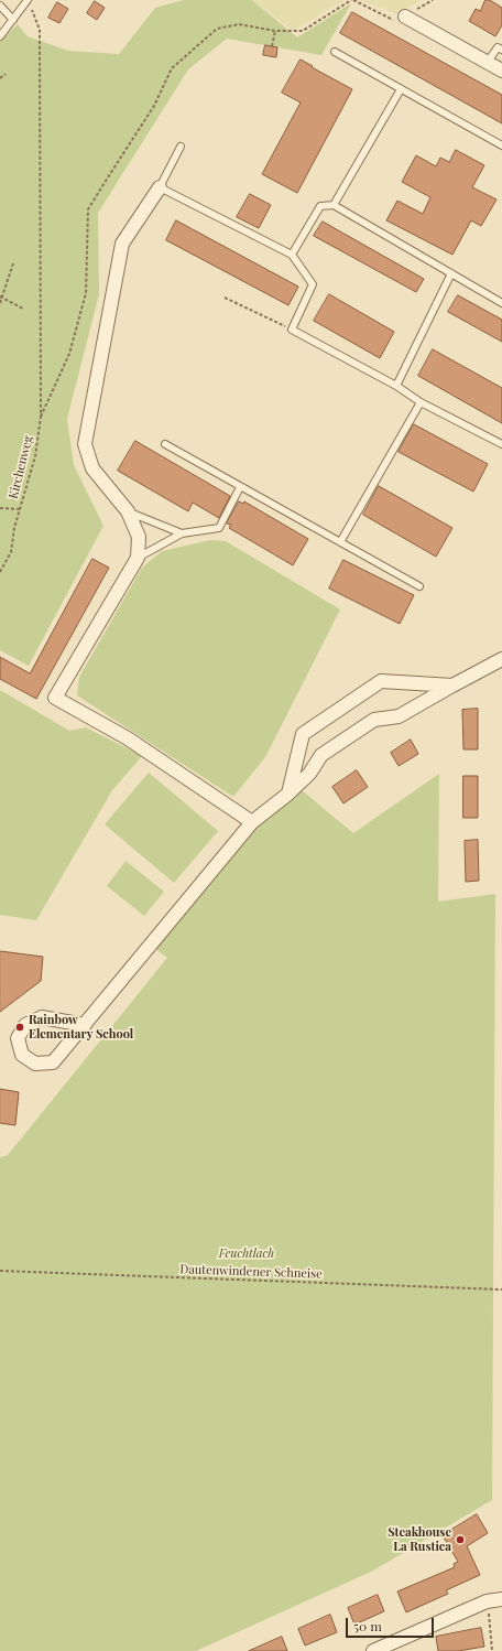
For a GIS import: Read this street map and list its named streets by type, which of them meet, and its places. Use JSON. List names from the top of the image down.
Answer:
{
  "streets": {
    "path": ["Kirchenweg", "Dautenwindener Schneise"]
  },
  "parks": ["Feuchtlach"],
  "places": ["Rainbow Elementary School", "Steakhouse La Rustica"],
  "scale_bar": "50 m"
}
